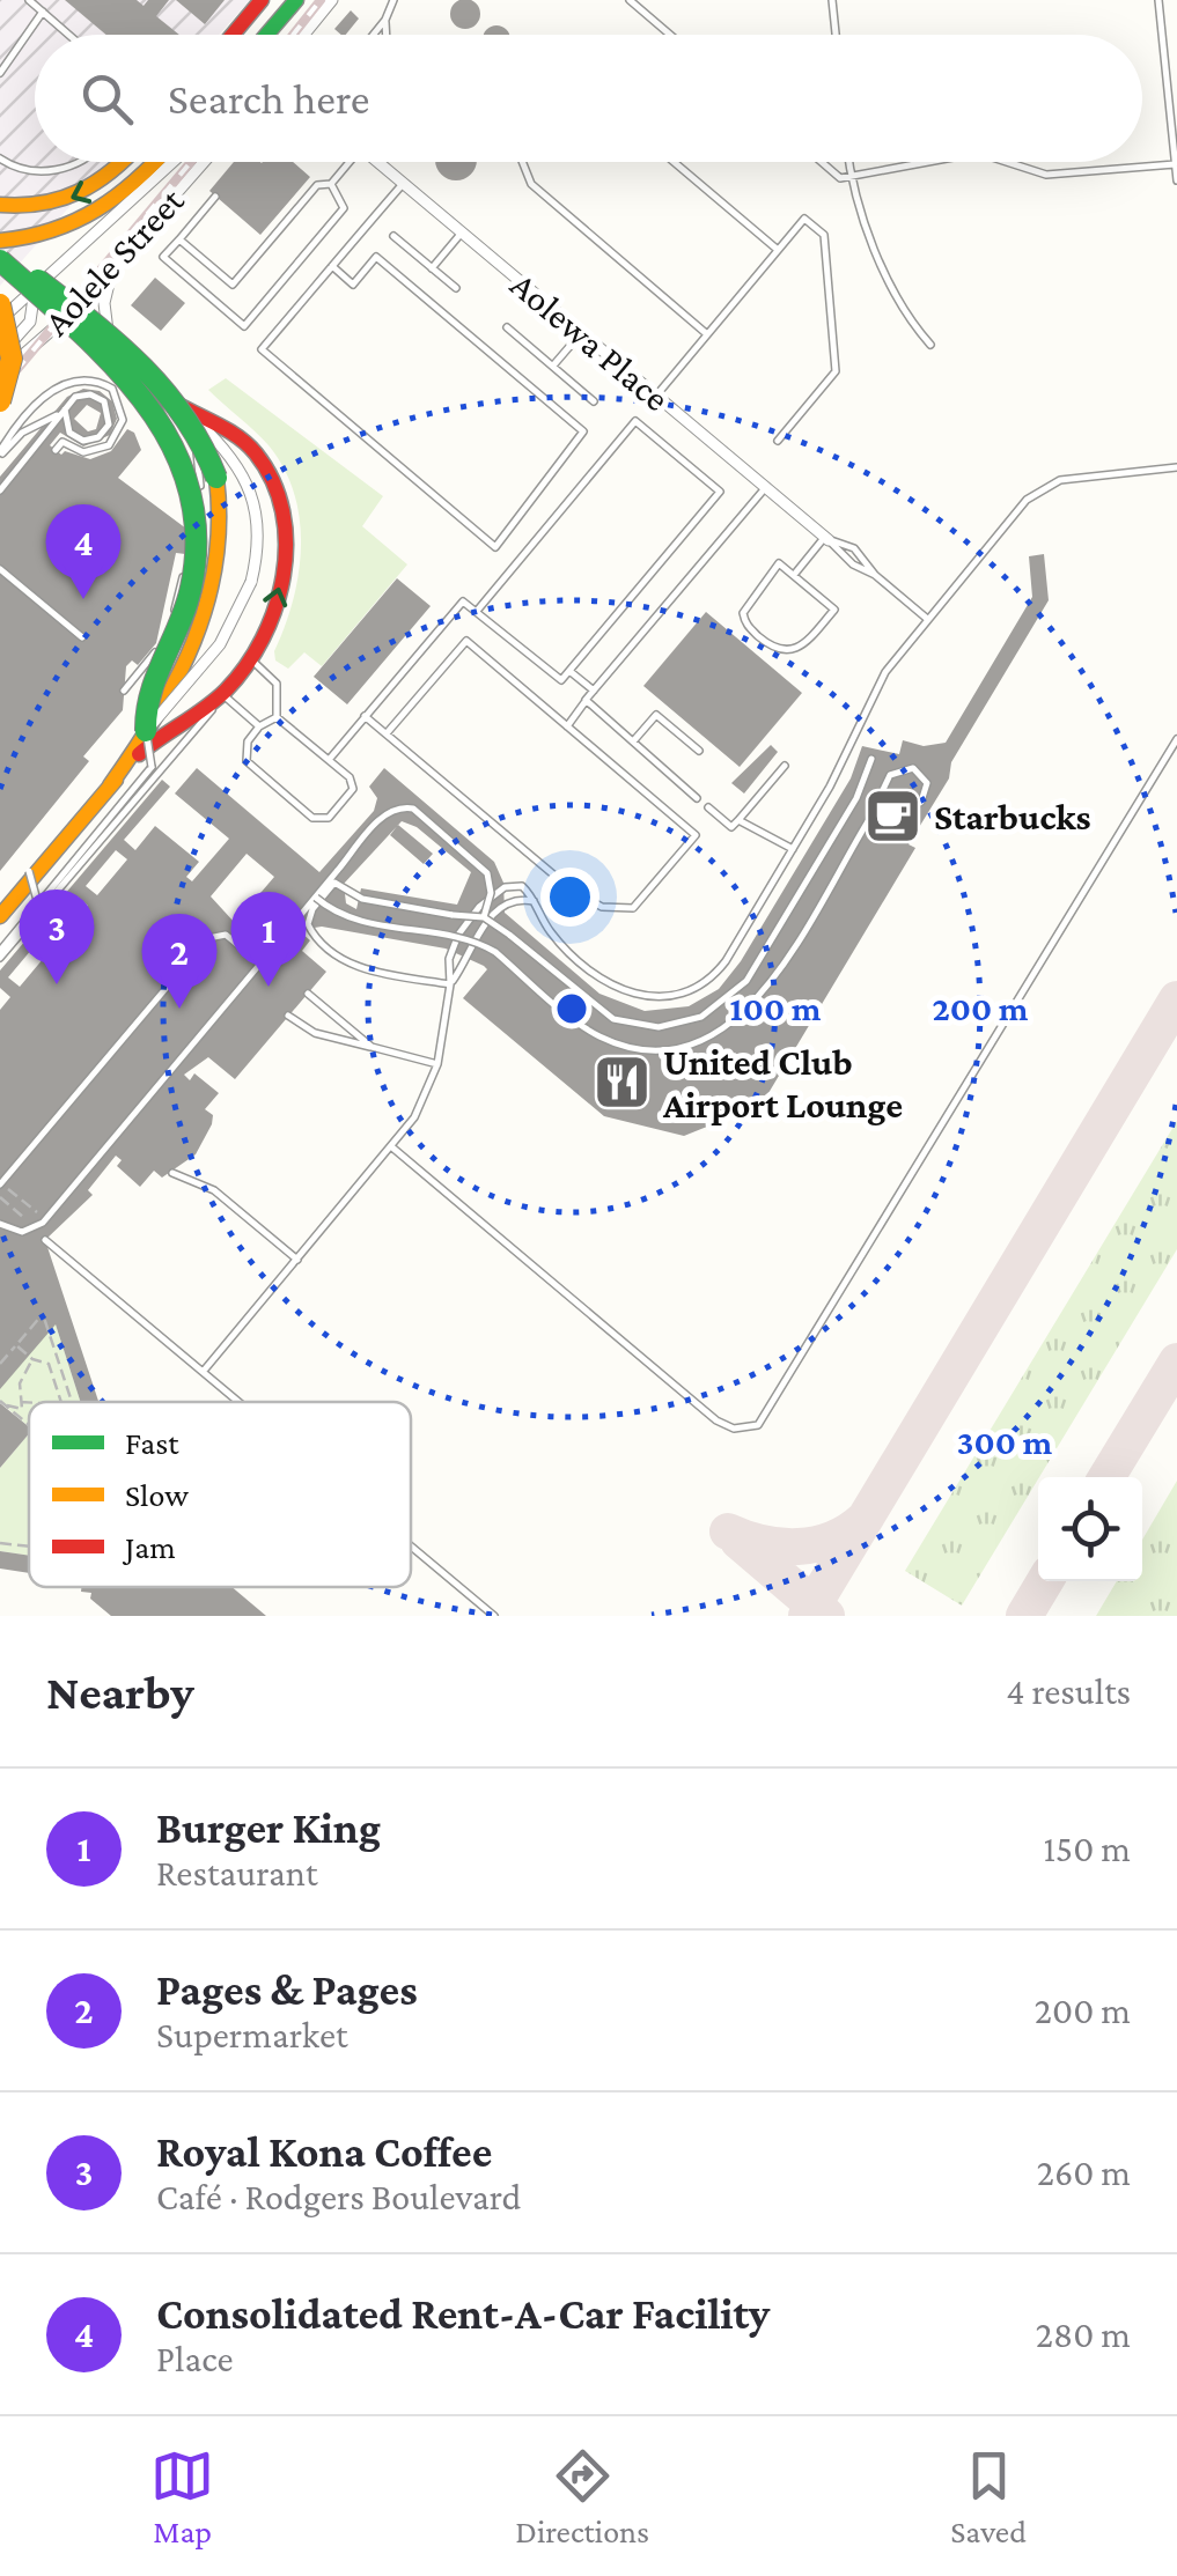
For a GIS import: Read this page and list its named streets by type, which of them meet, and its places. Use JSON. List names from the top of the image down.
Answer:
{
  "streets": {
    "street": ["Aolele Street", "Aolewa Place"]
  },
  "places": {
    "cafe": ["Starbucks"],
    "restaurant": ["United Club Airport Lounge"]
  },
  "legend": ["Fast", "Slow", "Jam"],
  "page": {
    "search": "Search here",
    "pins": [
      "4",
      "3",
      "1",
      "2"
    ],
    "heading": ["Nearby", "4 results"],
    "list": [
      {
        "mark": "1",
        "name": "Burger King",
        "note": "Restaurant",
        "value": "150 m"
      },
      {
        "mark": "2",
        "name": "Pages & Pages",
        "note": "Supermarket",
        "value": "200 m"
      },
      {
        "mark": "3",
        "name": "Royal Kona Coffee",
        "note": "Café · Rodgers Boulevard",
        "value": "260 m"
      },
      {
        "mark": "4",
        "name": "Consolidated Rent-A-Car Facility",
        "note": "Place",
        "value": "280 m"
      }
    ],
    "nav": ["Map", "Directions", "Saved"]
  },
  "rings": ["100 m", "200 m", "300 m"]
}
